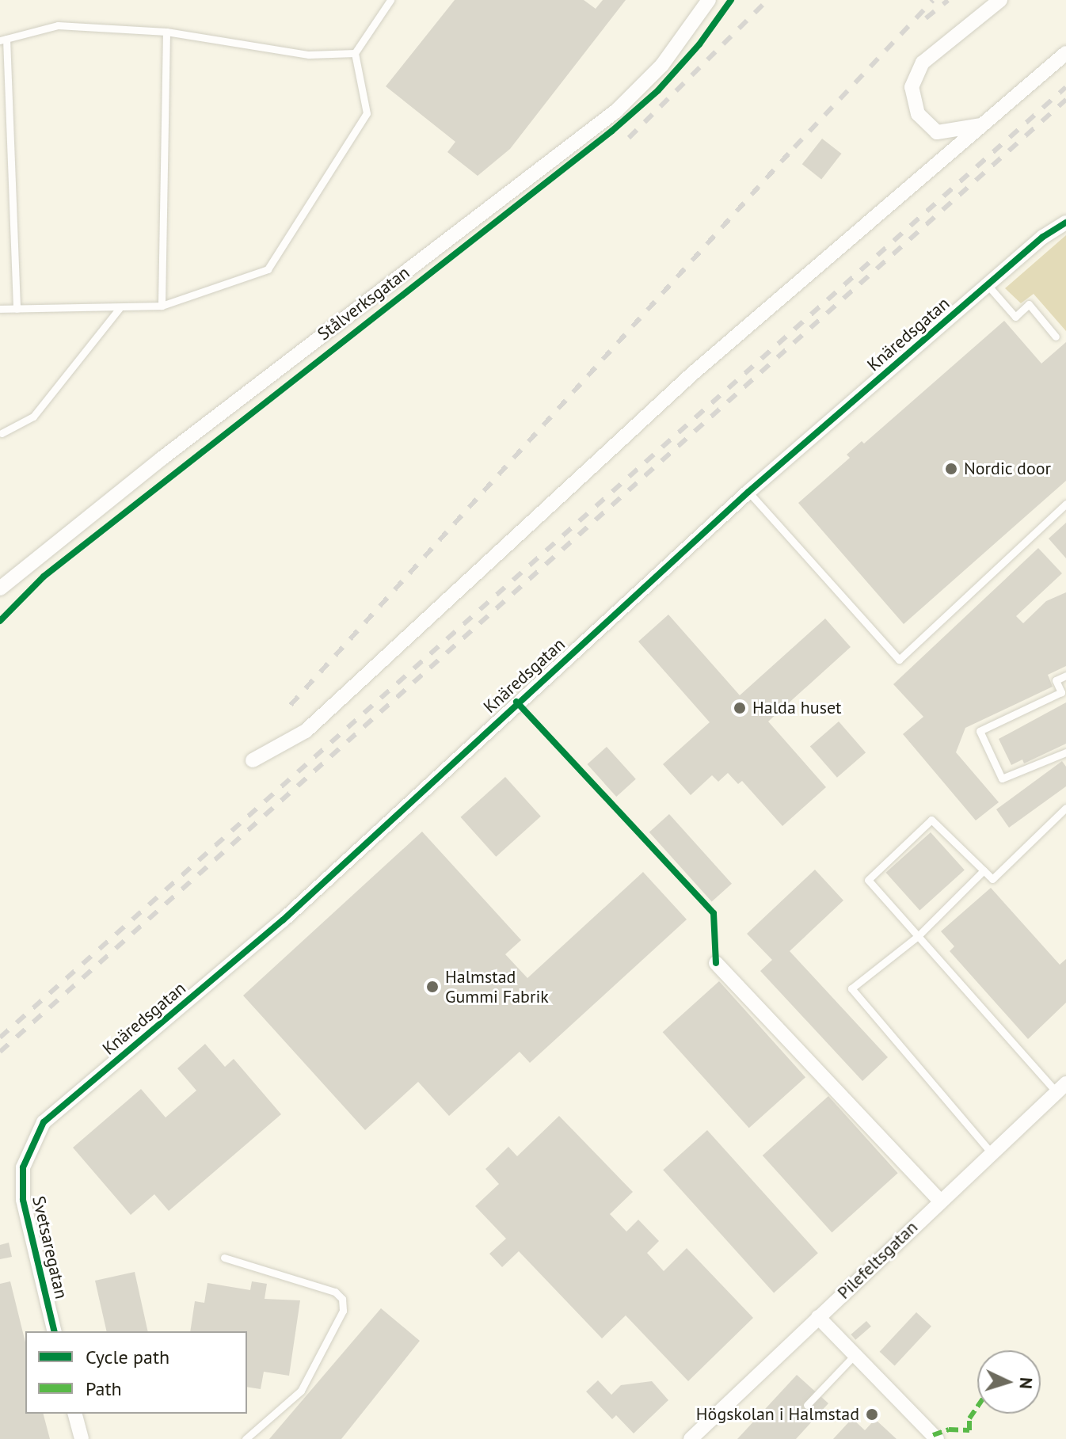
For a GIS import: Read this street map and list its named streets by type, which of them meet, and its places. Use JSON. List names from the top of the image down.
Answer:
{
  "streets": {
    "street": [
      "Stålverksgatan",
      "Knäredsgatan",
      "Svetsaregatan",
      "Pilefeltsgatan"
    ]
  },
  "crossings": [
    ["Knäredsgatan", "Svetsaregatan"]
  ],
  "places": [
    "Nordic door",
    "Halda huset",
    "Halmstad Gummi Fabrik",
    "Högskolan i Halmstad"
  ],
  "legend": ["Cycle path", "Path"],
  "north": "right"
}
